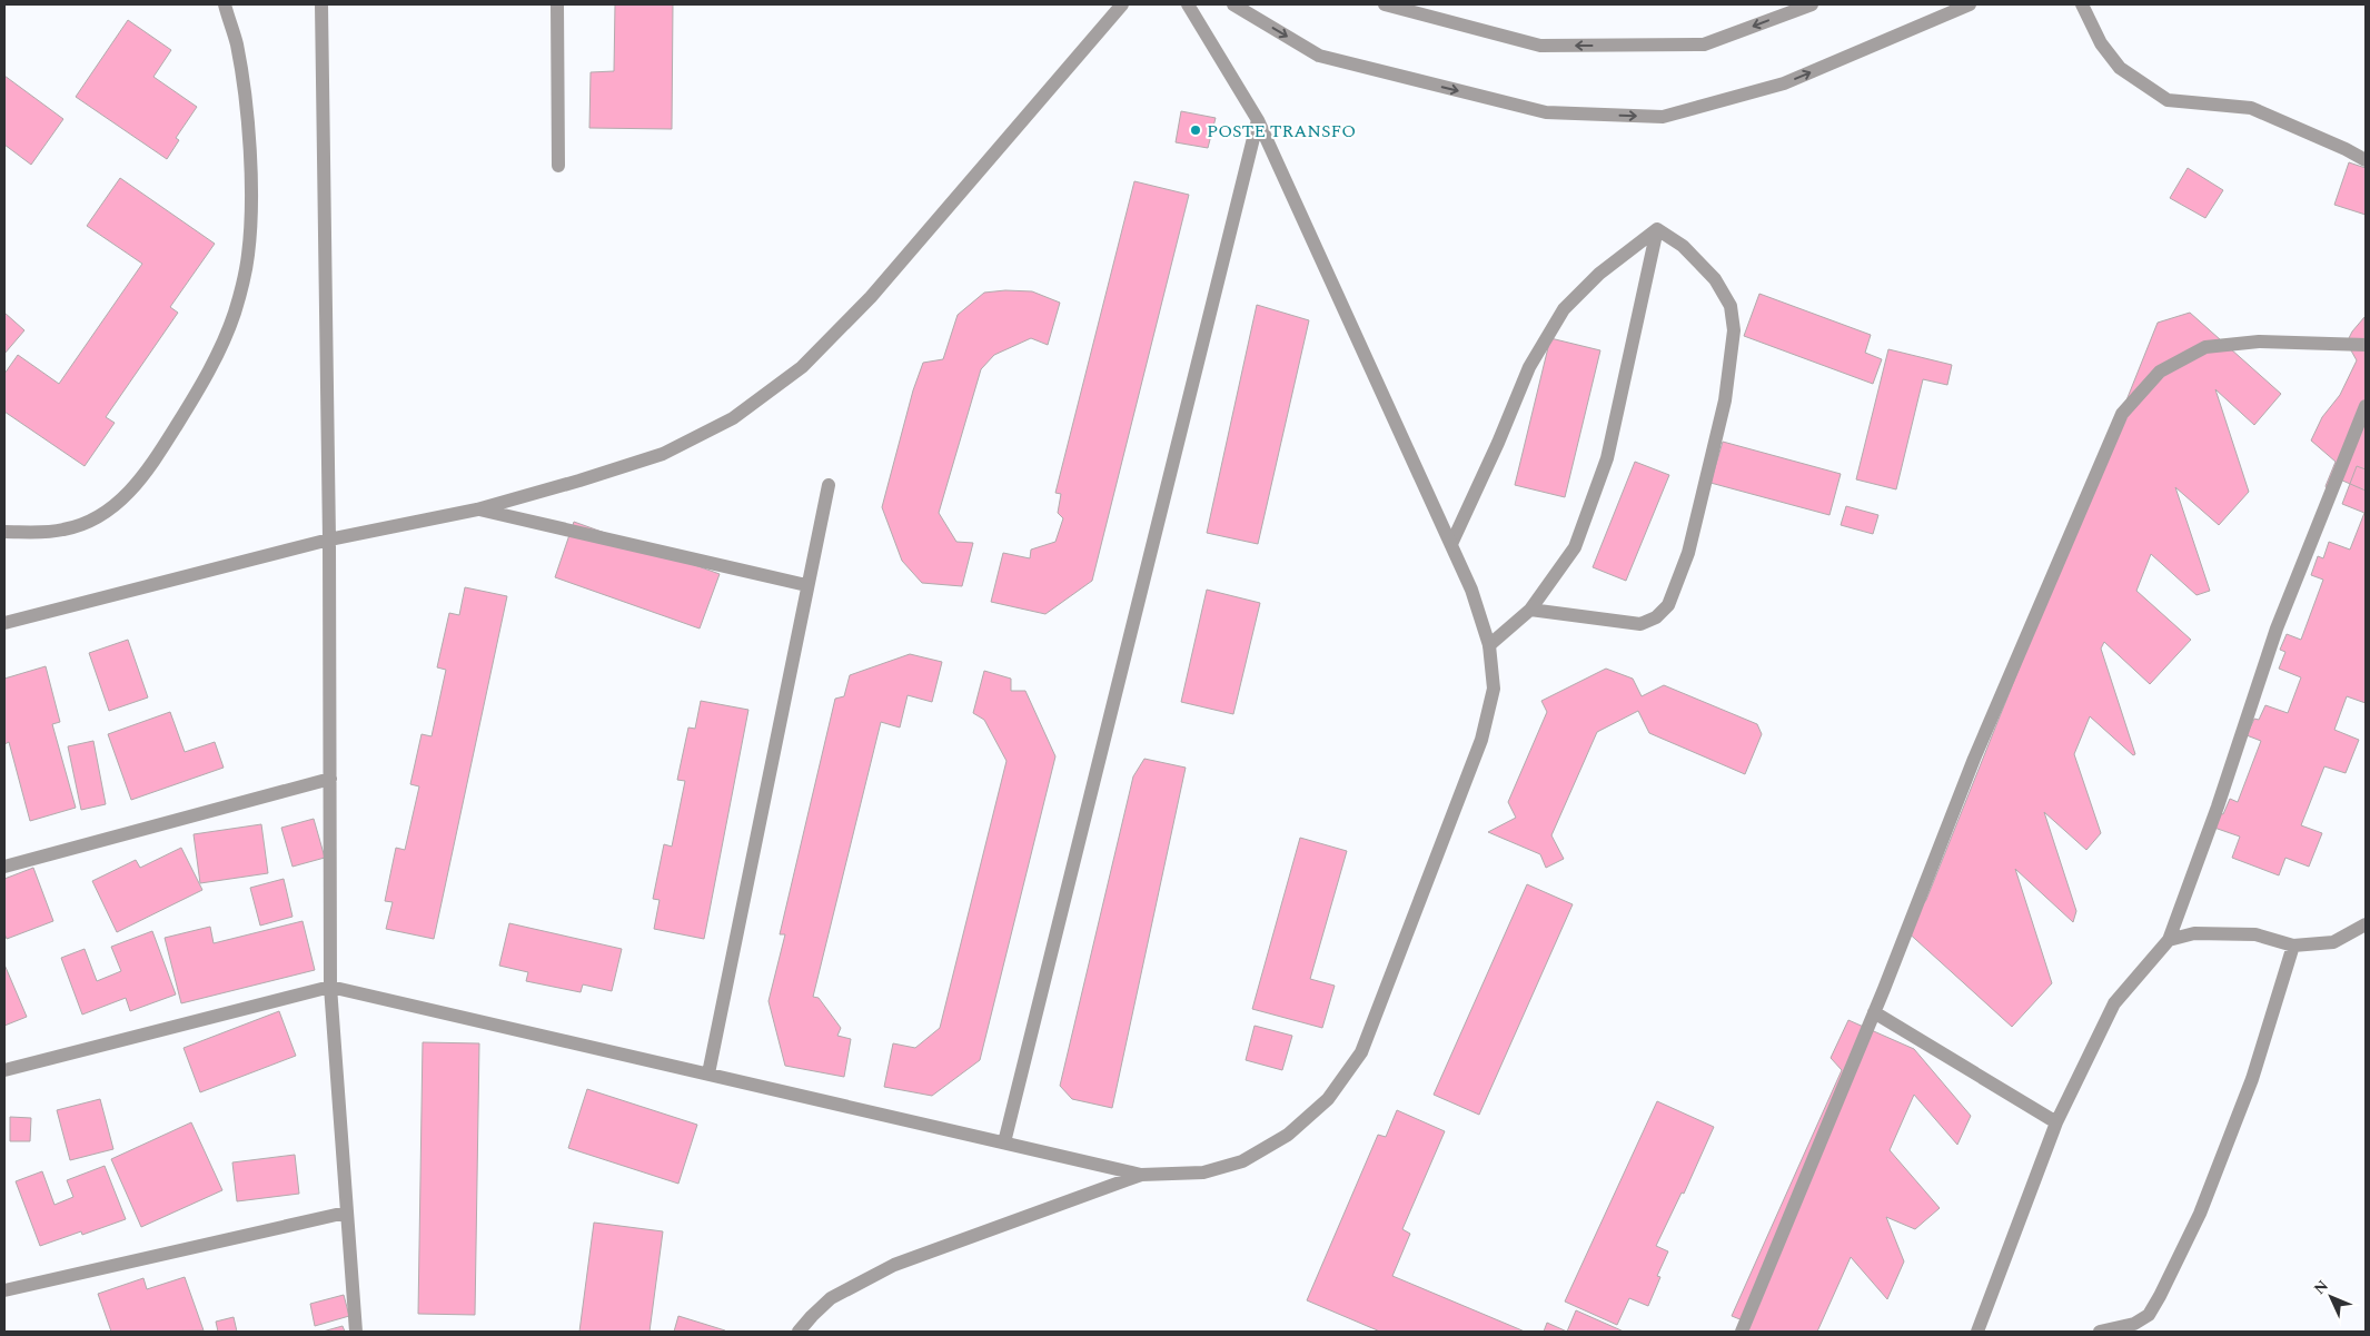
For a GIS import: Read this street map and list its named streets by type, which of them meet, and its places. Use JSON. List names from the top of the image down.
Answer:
{
  "places": ["POSTE TRANSFO"],
  "north": "top left"
}
